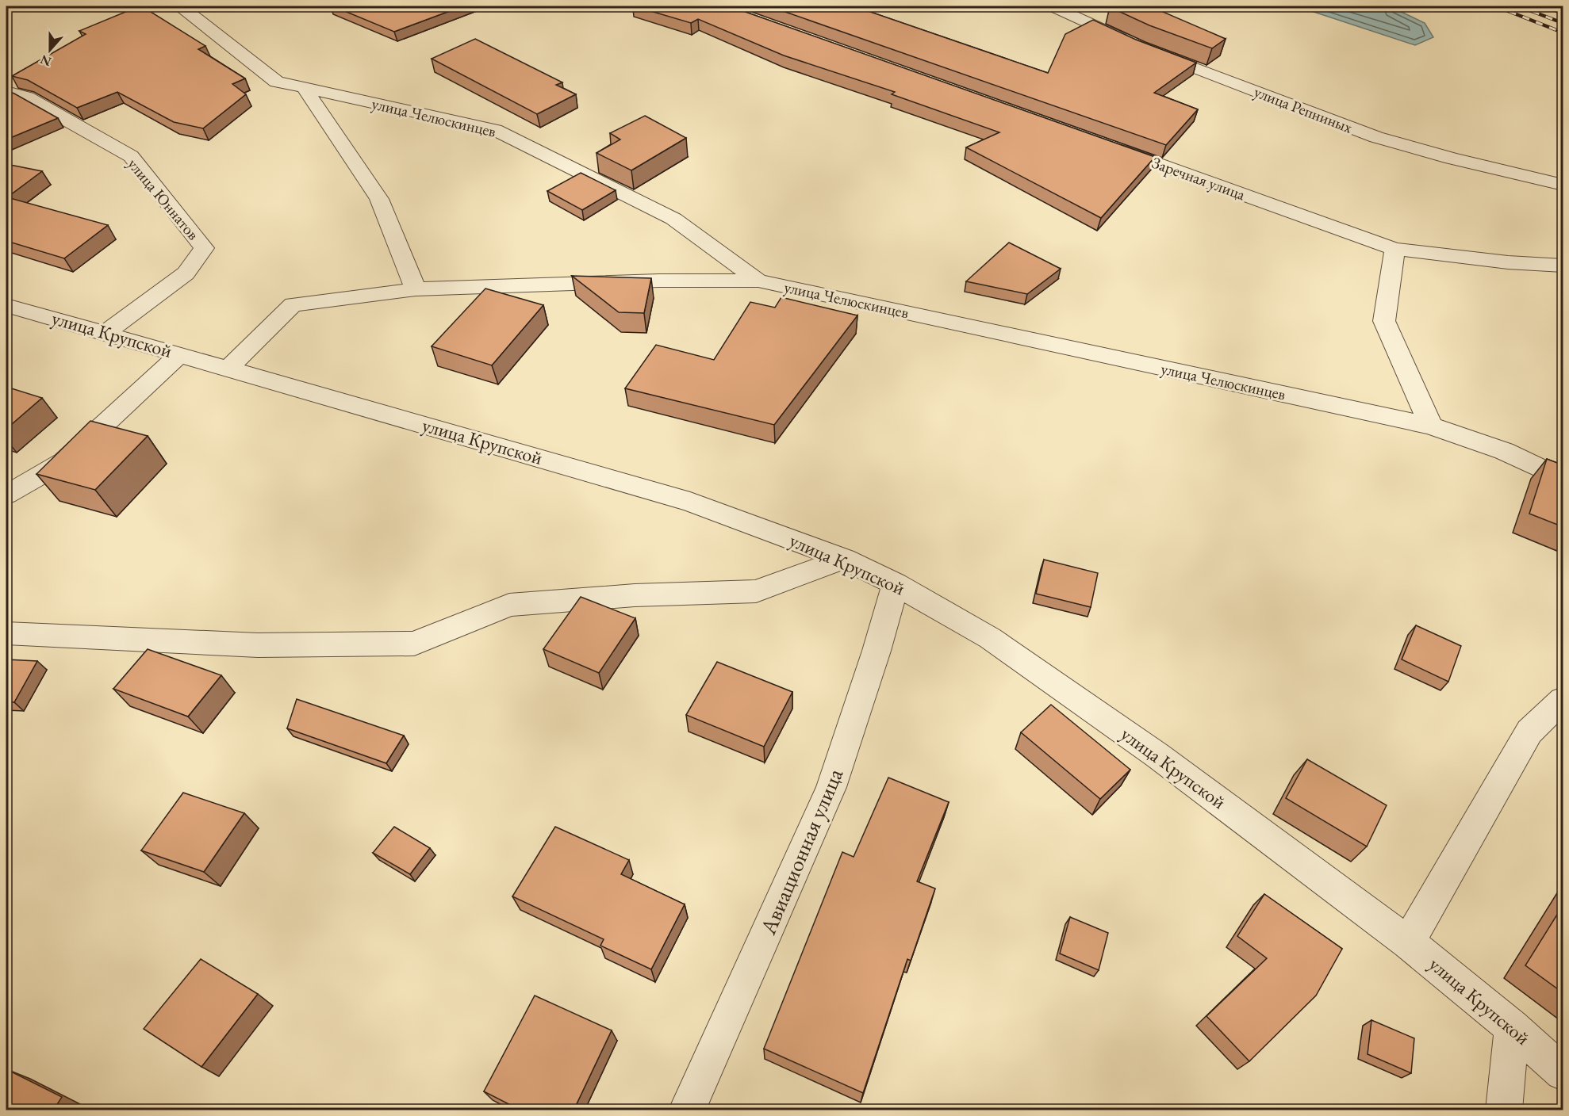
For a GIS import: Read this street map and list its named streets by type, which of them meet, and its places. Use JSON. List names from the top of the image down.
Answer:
{
  "streets": {
    "street": [
      "улица Репниных",
      "улица Челюскинцев",
      "Заречная улица",
      "улица Юннатов",
      "улица Крупской",
      "Авиационная улица"
    ]
  },
  "crossings": [
    ["улица Юннатов", "улица Крупской"],
    ["улица Крупской", "Авиационная улица"]
  ],
  "north": "bottom"
}
